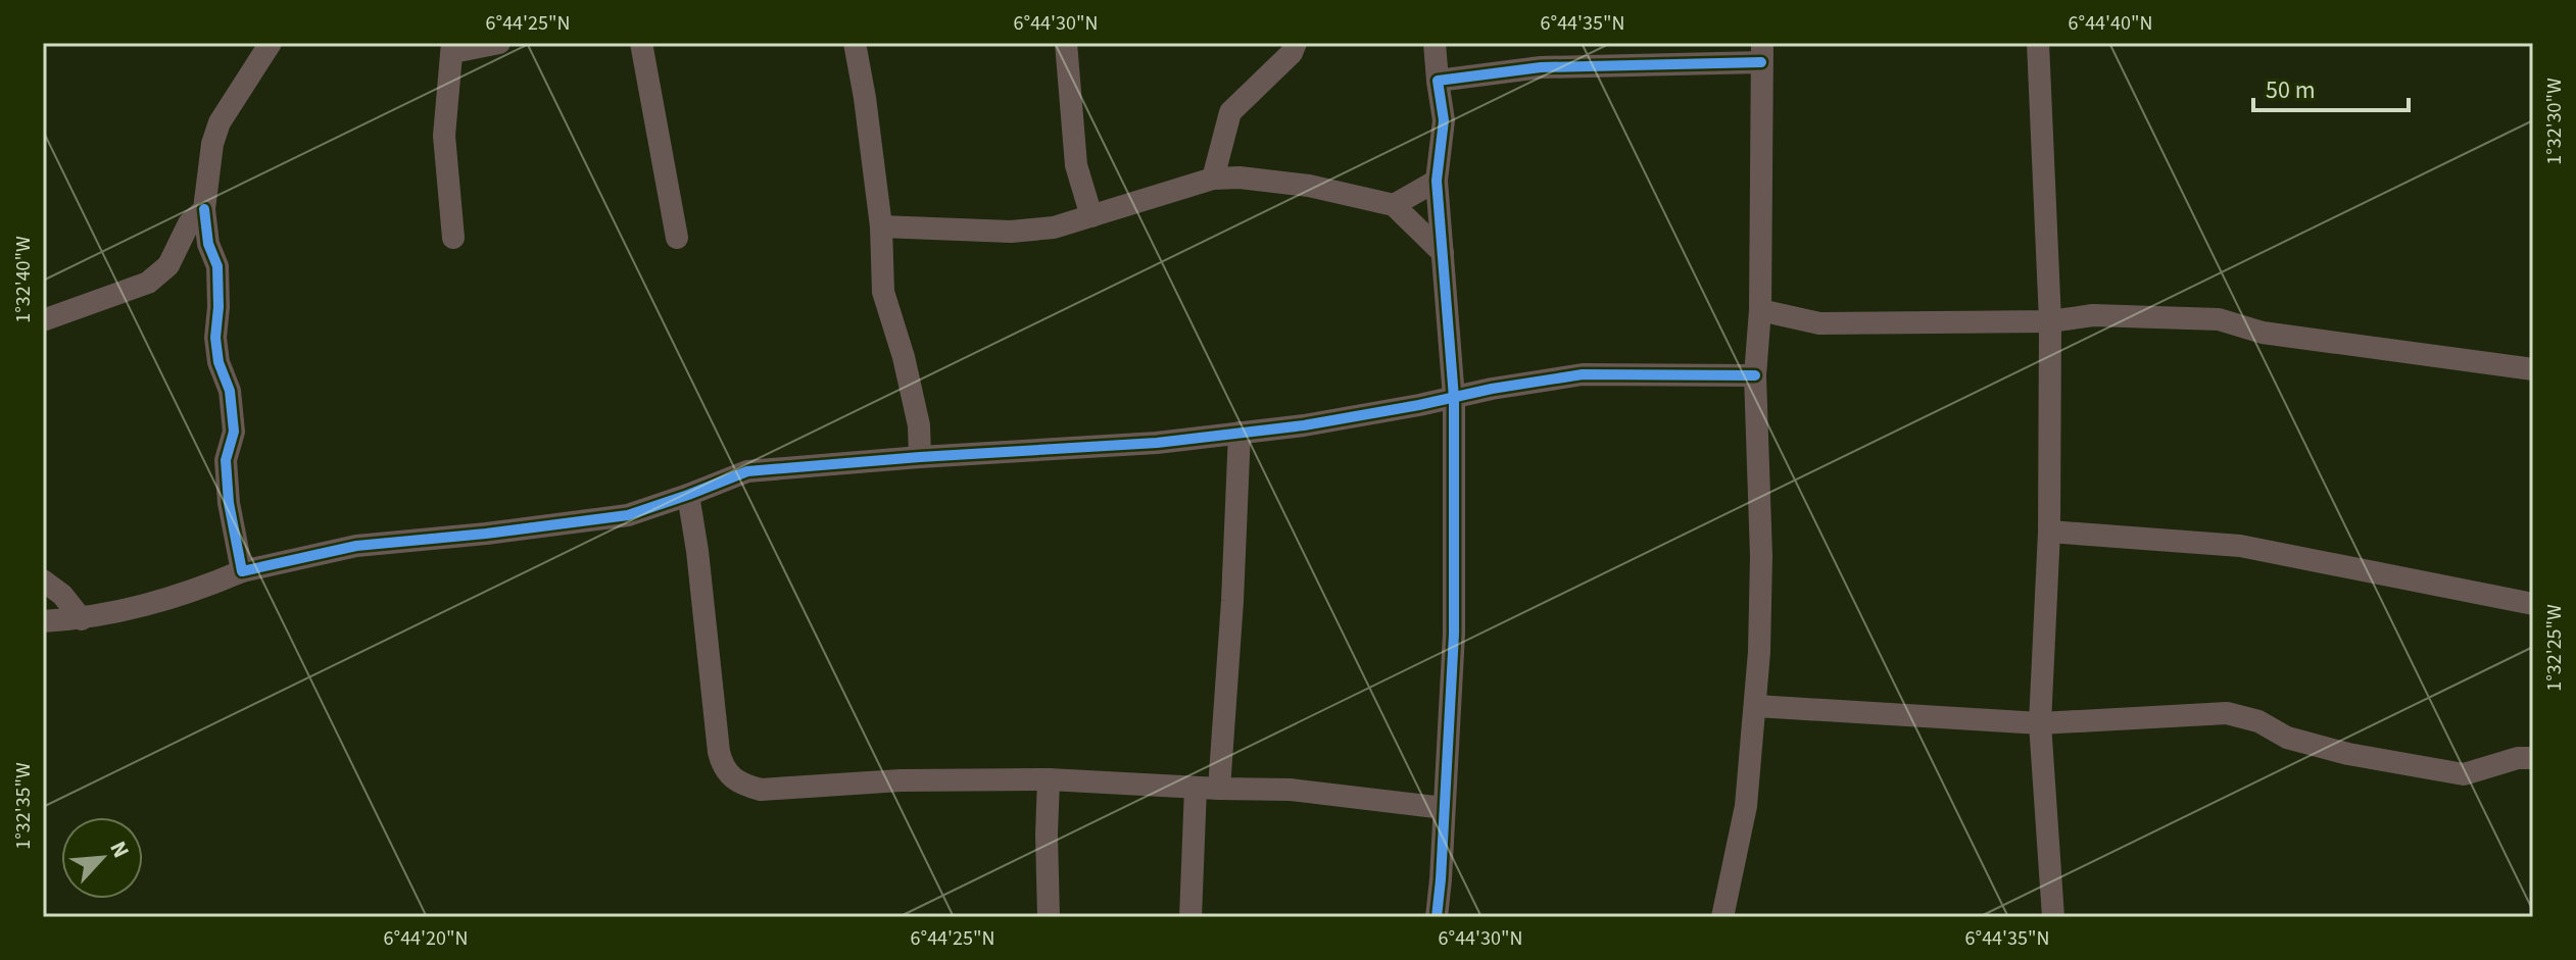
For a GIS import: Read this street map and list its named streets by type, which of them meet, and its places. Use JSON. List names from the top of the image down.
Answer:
{
  "scale_bar": "50 m",
  "north": "top right",
  "coordinates": [
    "6°44'25\"N",
    "6°44'30\"N",
    "6°44'35\"N",
    "6°44'40\"N",
    "1°32'30\"W",
    "1°32'40\"W",
    "1°32'25\"W",
    "1°32'35\"W",
    "6°44'20\"N"
  ]
}
